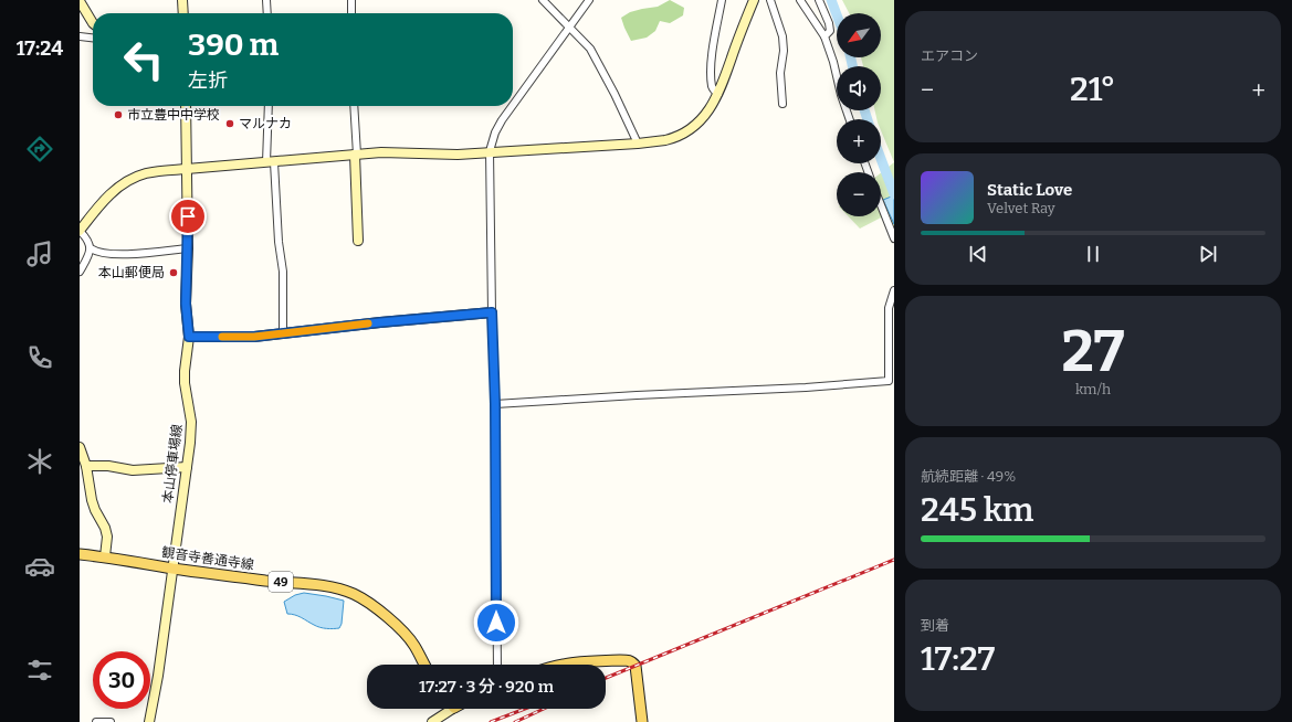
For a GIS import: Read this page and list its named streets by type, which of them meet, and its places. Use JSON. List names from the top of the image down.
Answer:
{
  "streets": {
    "main road": ["観音寺善通寺線", "49"],
    "street": ["本山停車場線"]
  },
  "crossings": [
    ["本山停車場線", "観音寺善通寺線"]
  ],
  "places": ["市立豊中中学校", "マルナカ", "本山郵便局"],
  "north": "bottom left",
  "page": {
    "tabs": "17:24",
    "tile": [
      "エアコン",
      ["27", "km/h"],
      ["航続距離 · 49%", "245 km"],
      ["到着", "17:27"]
    ],
    "map_buttons": ["+", "−"],
    "turn": ["390 m", "左折"],
    "heat": ["−", "21°", "+"],
    "song": ["Static Love", "Velvet Ray"],
    "limit": "30",
    "trip": "17:27 · 3 分 · 920 m"
  }
}
